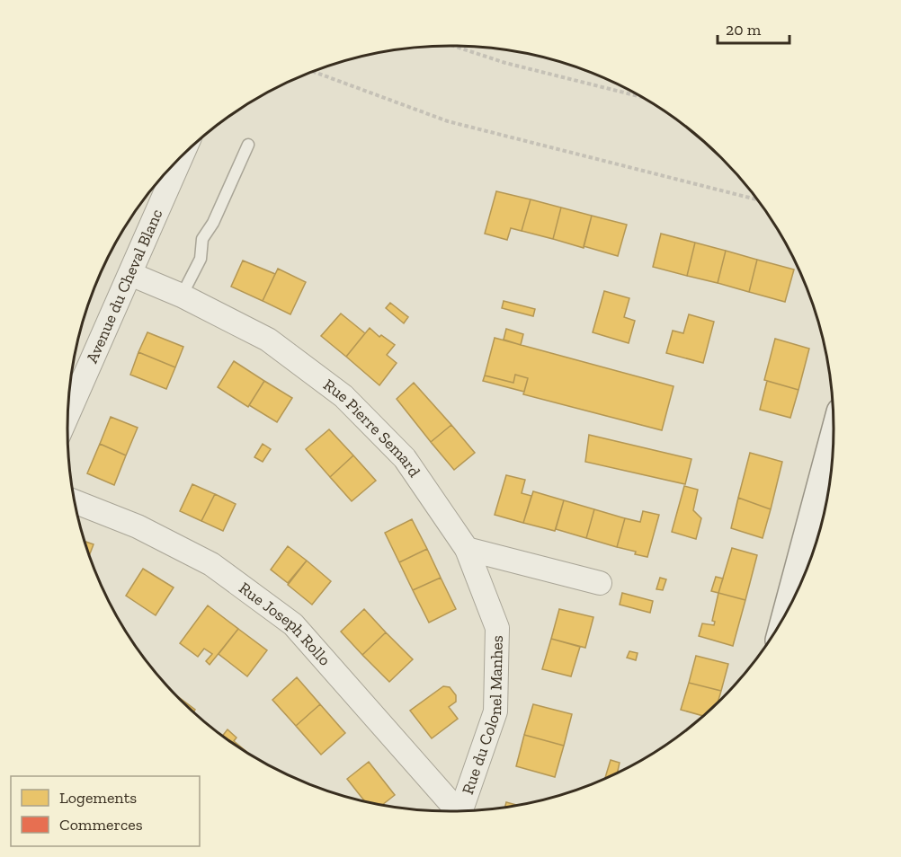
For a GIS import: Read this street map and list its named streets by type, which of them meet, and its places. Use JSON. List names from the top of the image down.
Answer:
{
  "streets": {
    "street": [
      "Avenue du Cheval Blanc",
      "Rue Pierre Semard",
      "Rue Joseph Rollo",
      "Rue du Colonel Manhes"
    ]
  },
  "crossings": [
    ["Avenue du Cheval Blanc", "Rue Pierre Semard"],
    ["Rue Pierre Semard", "Rue du Colonel Manhes"]
  ],
  "legend": ["Logements", "Commerces"],
  "scale_bar": "20 m"
}
